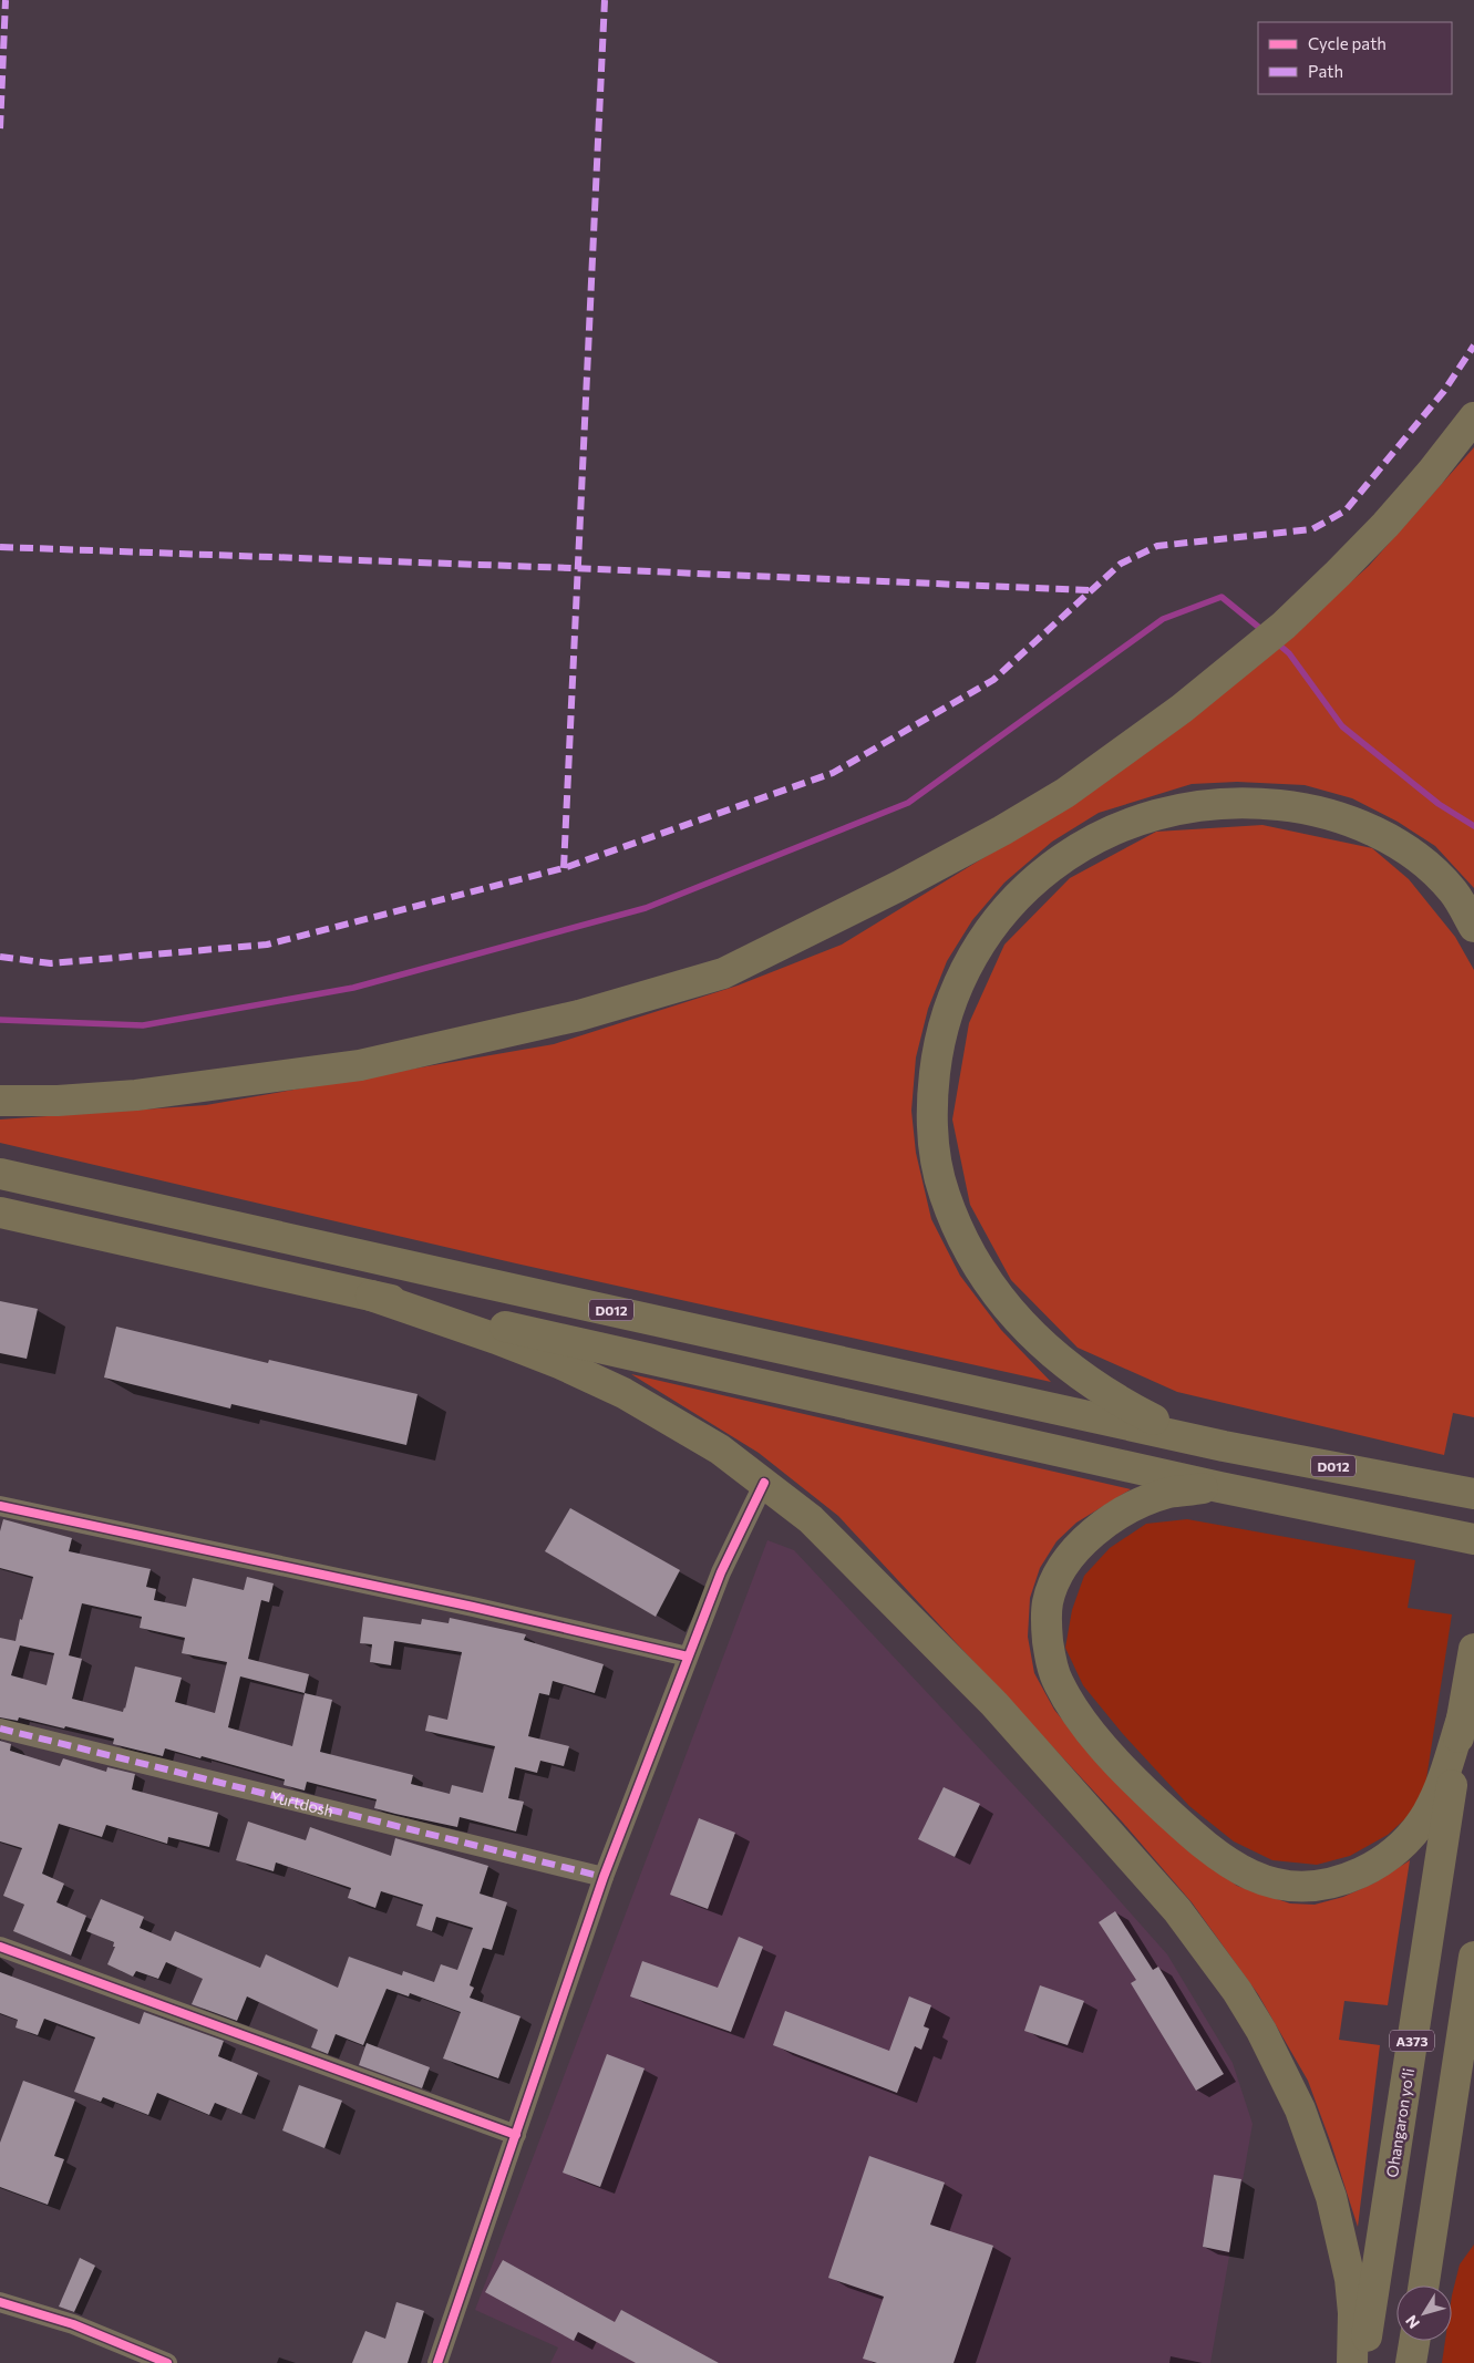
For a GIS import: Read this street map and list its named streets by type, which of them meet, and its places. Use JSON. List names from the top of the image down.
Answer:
{
  "streets": {
    "highway": ["D012", "A373", "Ohangaron yoʻli"],
    "street": ["Yurtdosh"]
  },
  "crossings": [
    ["A373", "Ohangaron yoʻli"]
  ],
  "legend": ["Cycle path", "Path"],
  "north": "bottom left"
}
